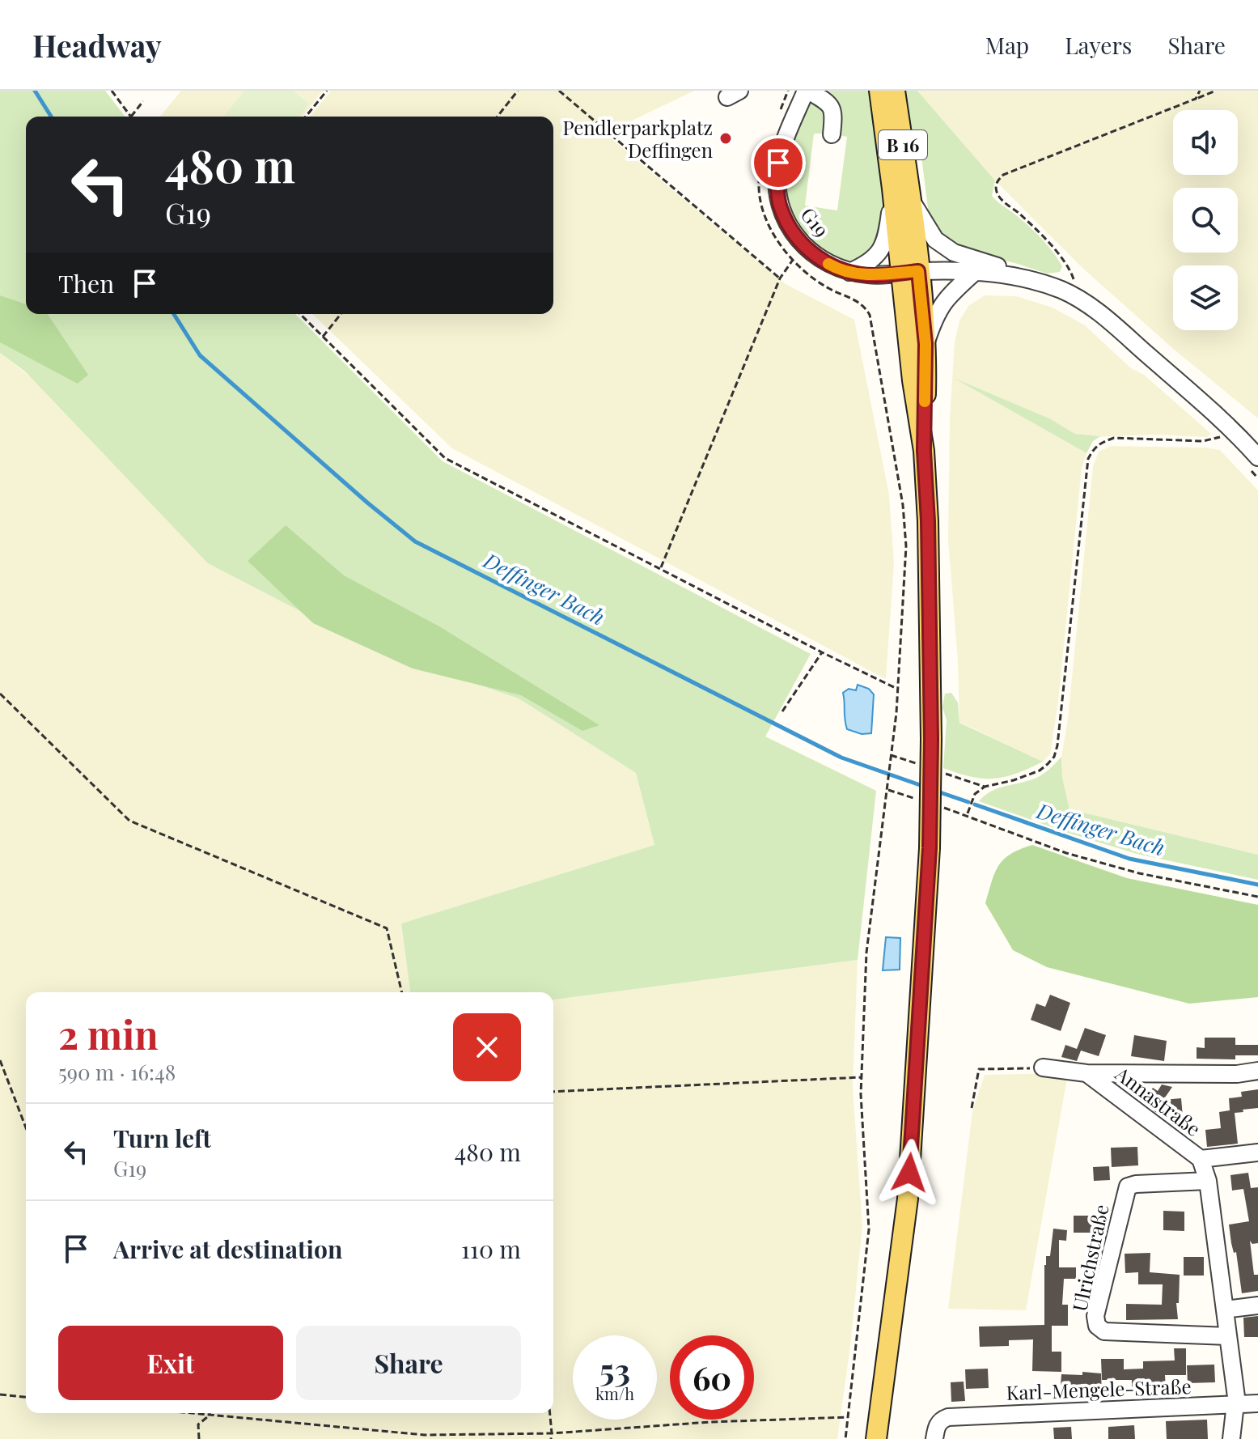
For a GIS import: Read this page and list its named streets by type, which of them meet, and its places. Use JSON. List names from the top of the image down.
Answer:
{
  "streets": {
    "main road": ["B 16"],
    "street": [
      "G19",
      "Annastraße",
      "Ulrichstraße",
      "Karl-Mengele-Straße"
    ]
  },
  "crossings": [
    ["B 16", "G19"],
    ["Annastraße", "Ulrichstraße"],
    ["Annastraße", "Karl-Mengele-Straße"]
  ],
  "water": ["Deffinger Bach"],
  "places": ["Pendlerparkplatz Deffingen"],
  "page": {
    "header": "Headway",
    "nav": ["Map", "Layers", "Share"],
    "turn": ["480 m", "G19"],
    "then": "Then",
    "heading": ["2 min", "590 m · 16:48"],
    "list": [
      {
        "name": "Turn left",
        "note": "G19",
        "value": "480 m"
      },
      {
        "name": "Arrive at destination",
        "value": "110 m"
      }
    ],
    "buttons": ["Exit", "Share"],
    "speed": "53 km/h",
    "limit": "60"
  }
}
